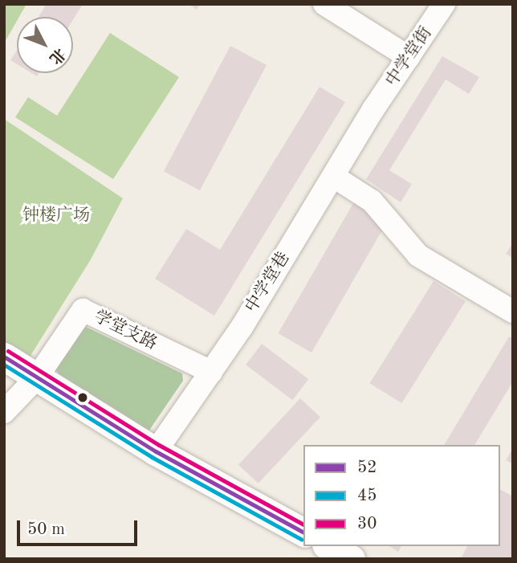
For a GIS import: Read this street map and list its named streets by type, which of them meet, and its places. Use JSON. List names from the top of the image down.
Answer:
{
  "streets": {
    "street": ["中学堂街", "中学堂巷", "学堂支路"]
  },
  "crossings": [
    ["中学堂街", "中学堂巷"],
    ["中学堂巷", "学堂支路"]
  ],
  "parks": ["钟楼广场"],
  "lines": ["transit line 30", "transit line 52", "transit line 45"],
  "legend": ["52", "45", "30"],
  "scale_bar": "50 m",
  "north": "bottom right"
}
